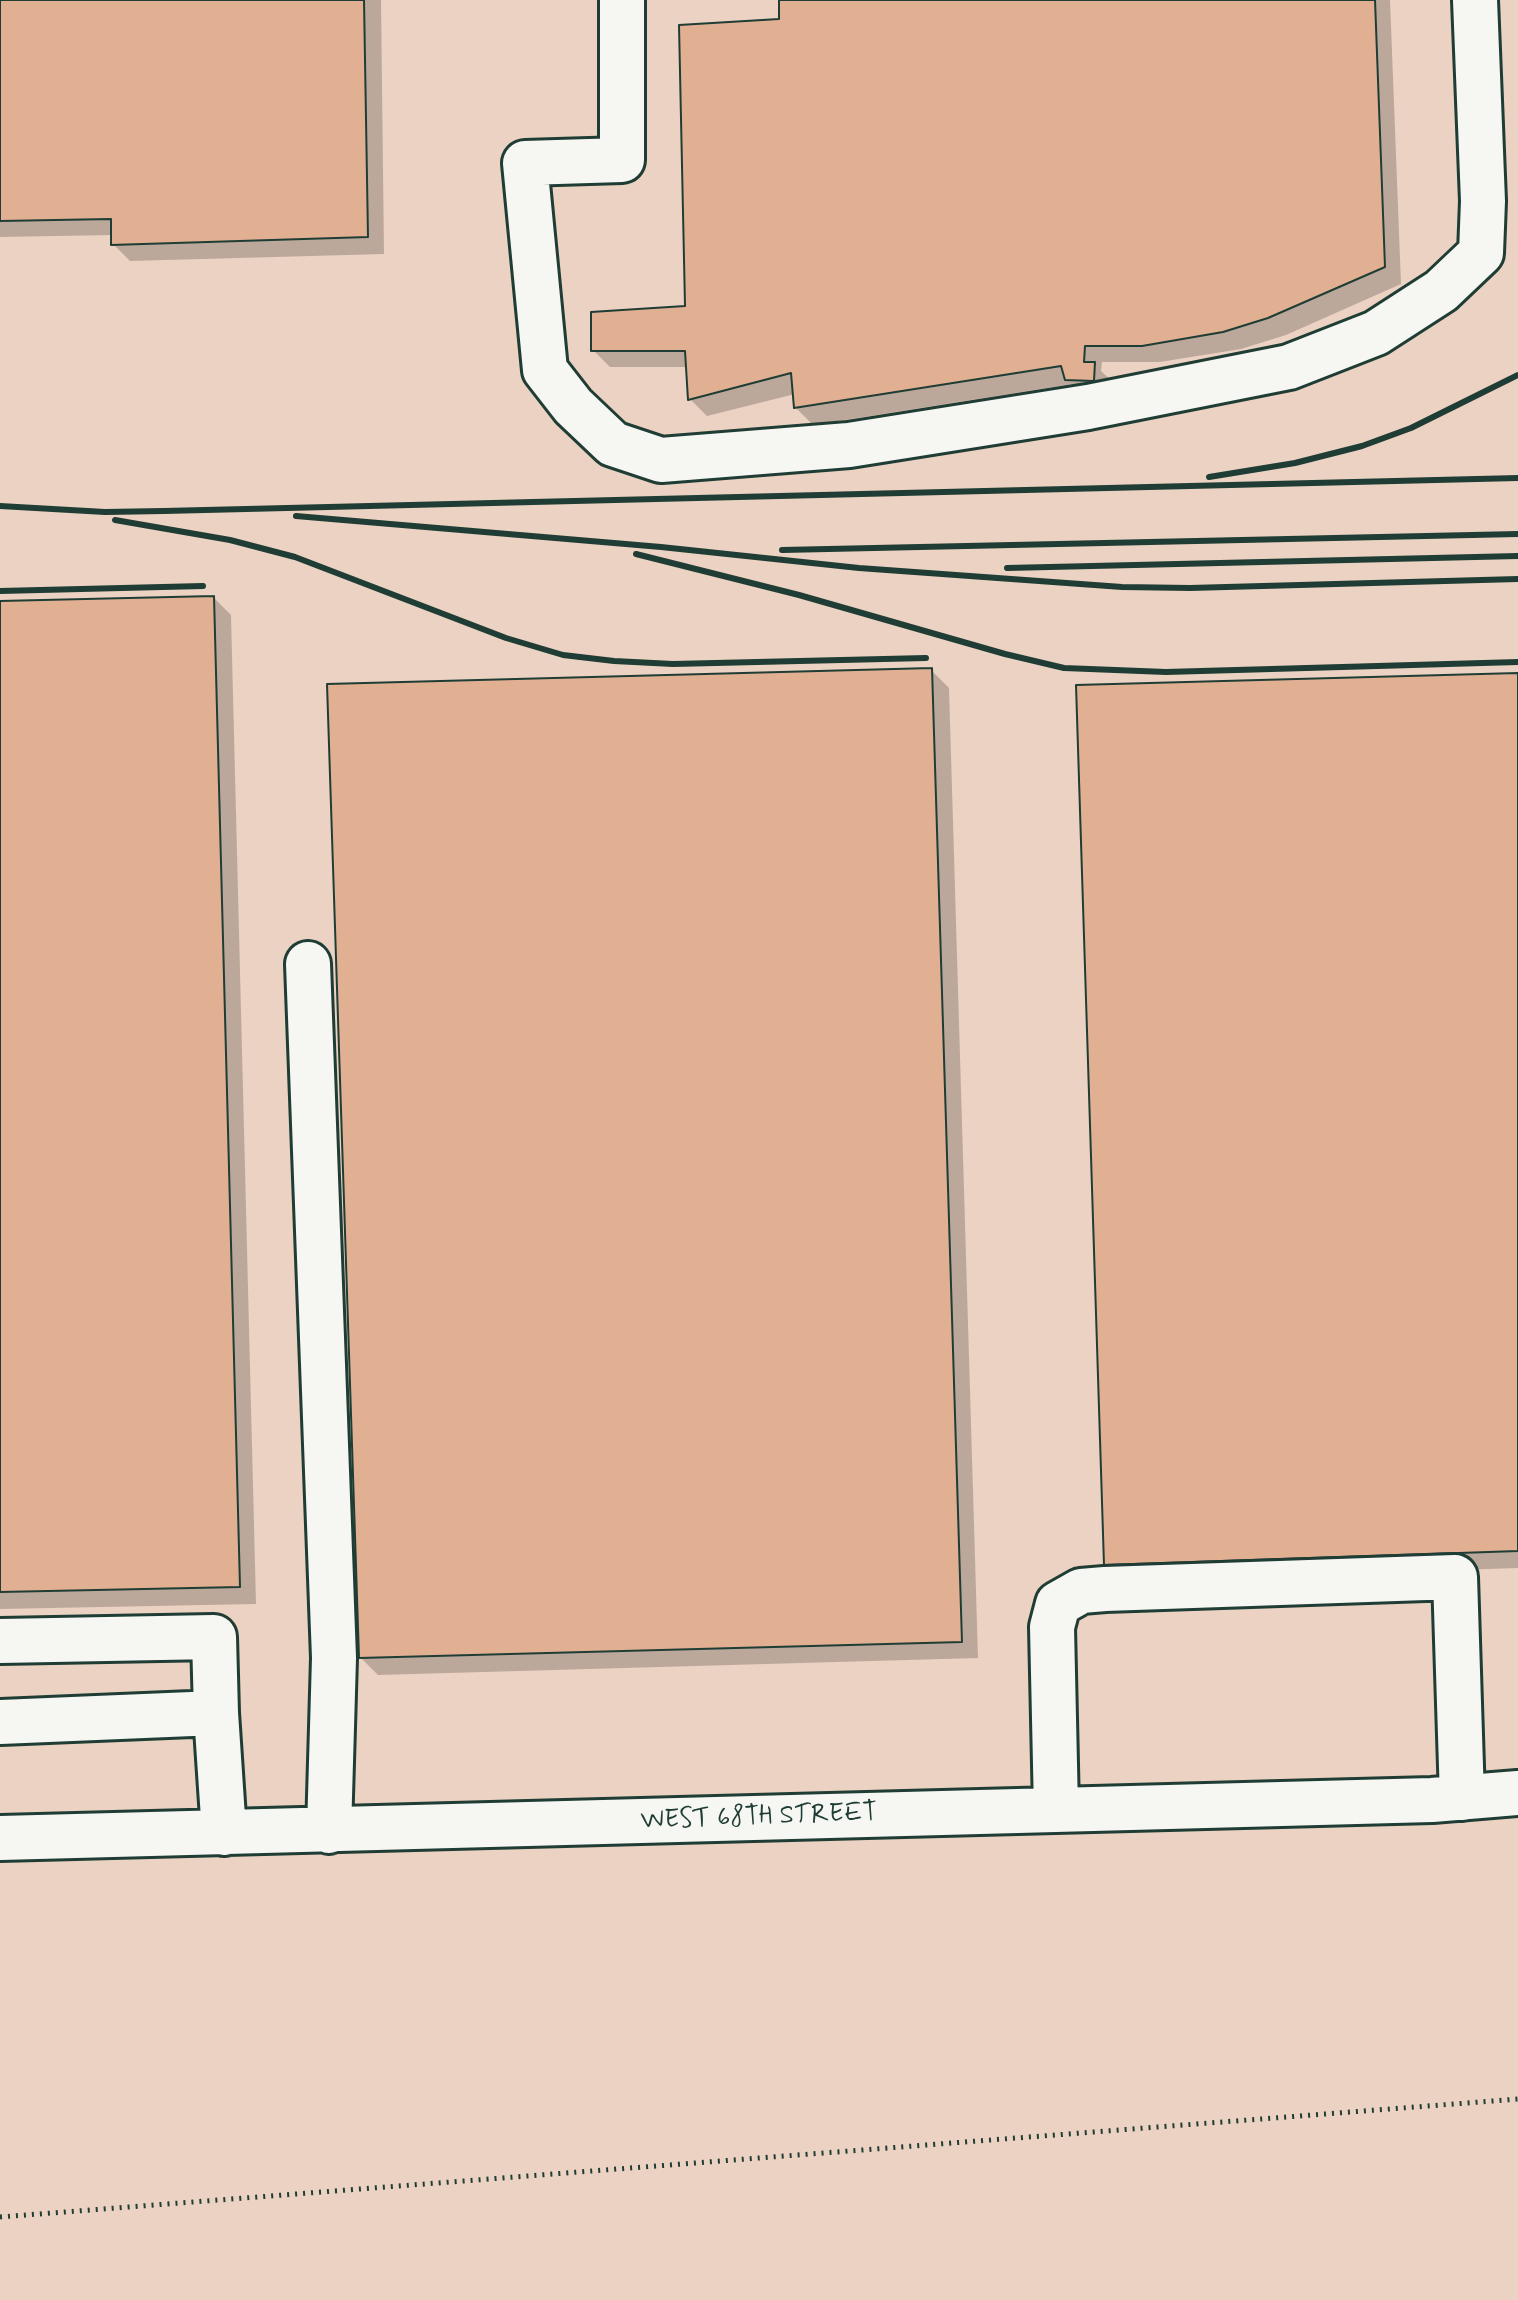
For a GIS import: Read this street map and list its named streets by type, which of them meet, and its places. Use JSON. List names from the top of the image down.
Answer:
{
  "streets": {
    "street": ["WEST 68TH STREET"]
  }
}
